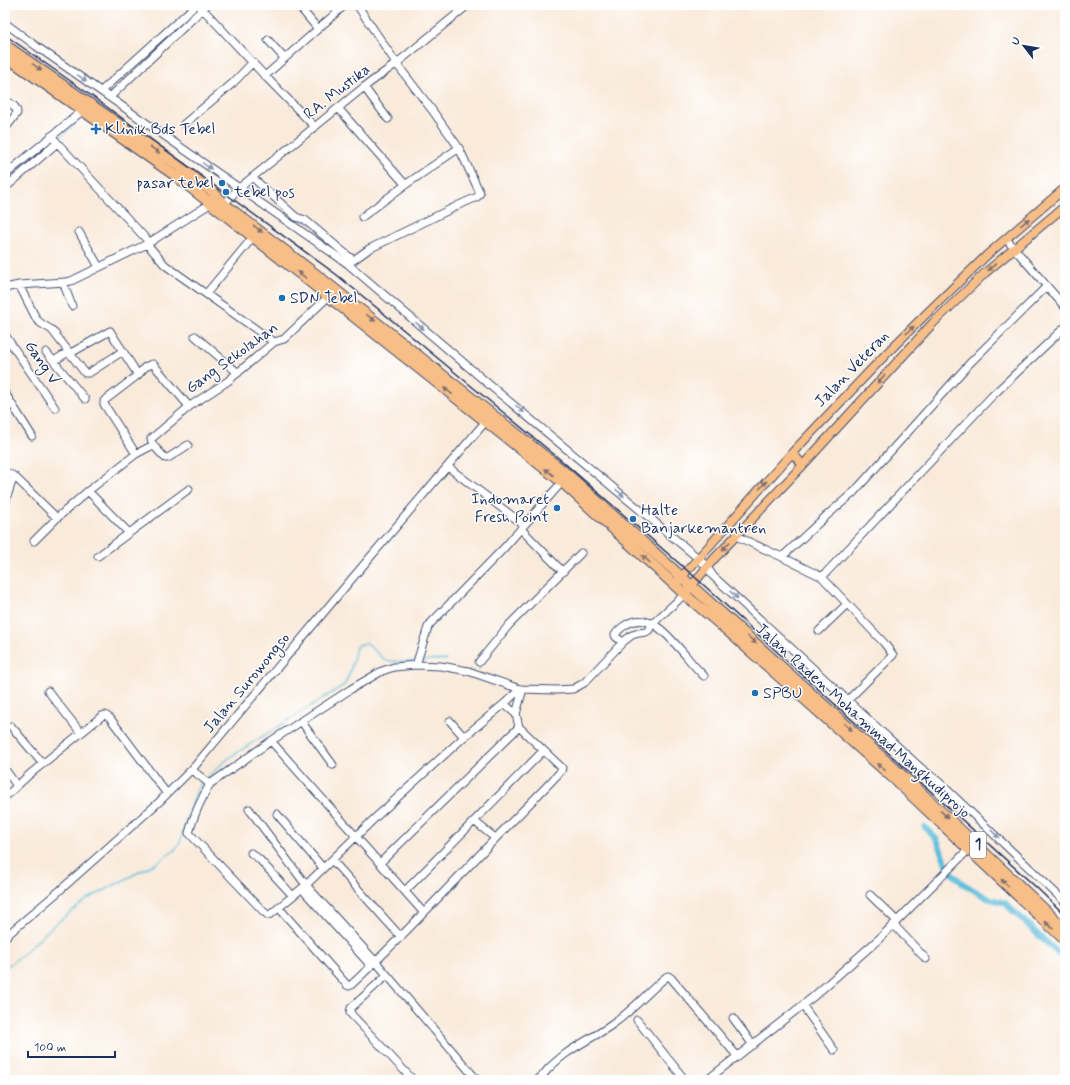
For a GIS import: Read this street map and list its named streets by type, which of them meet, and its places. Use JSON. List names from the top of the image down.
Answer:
{
  "streets": {
    "highway": ["Jalan Raden Mohammad Mangkudiprojo", "1"],
    "main road": ["Jalan Veteran"],
    "street": [
      "RA. Mustika",
      "Gang Sekolahan",
      "Gang V",
      "Jalan Surowongso"
    ]
  },
  "crossings": [
    ["RA. Mustika", "1"],
    ["Gang Sekolahan", "1"],
    ["Jalan Veteran", "Jalan Raden Mohammad Mangkudiprojo"],
    ["Jalan Veteran", "1"],
    ["Jalan Surowongso", "1"],
    ["Jalan Raden Mohammad Mangkudiprojo", "1"]
  ],
  "places": {
    "health": ["Klinik Bds Tebel"],
    "other": [
      "pasar tebel",
      "tebel pos",
      "SDN Tebel",
      "Indomaret Fresh Point",
      "Halte Banjarkemantren",
      "SPBU"
    ]
  },
  "scale_bar": "100 m",
  "north": "top left"
}
